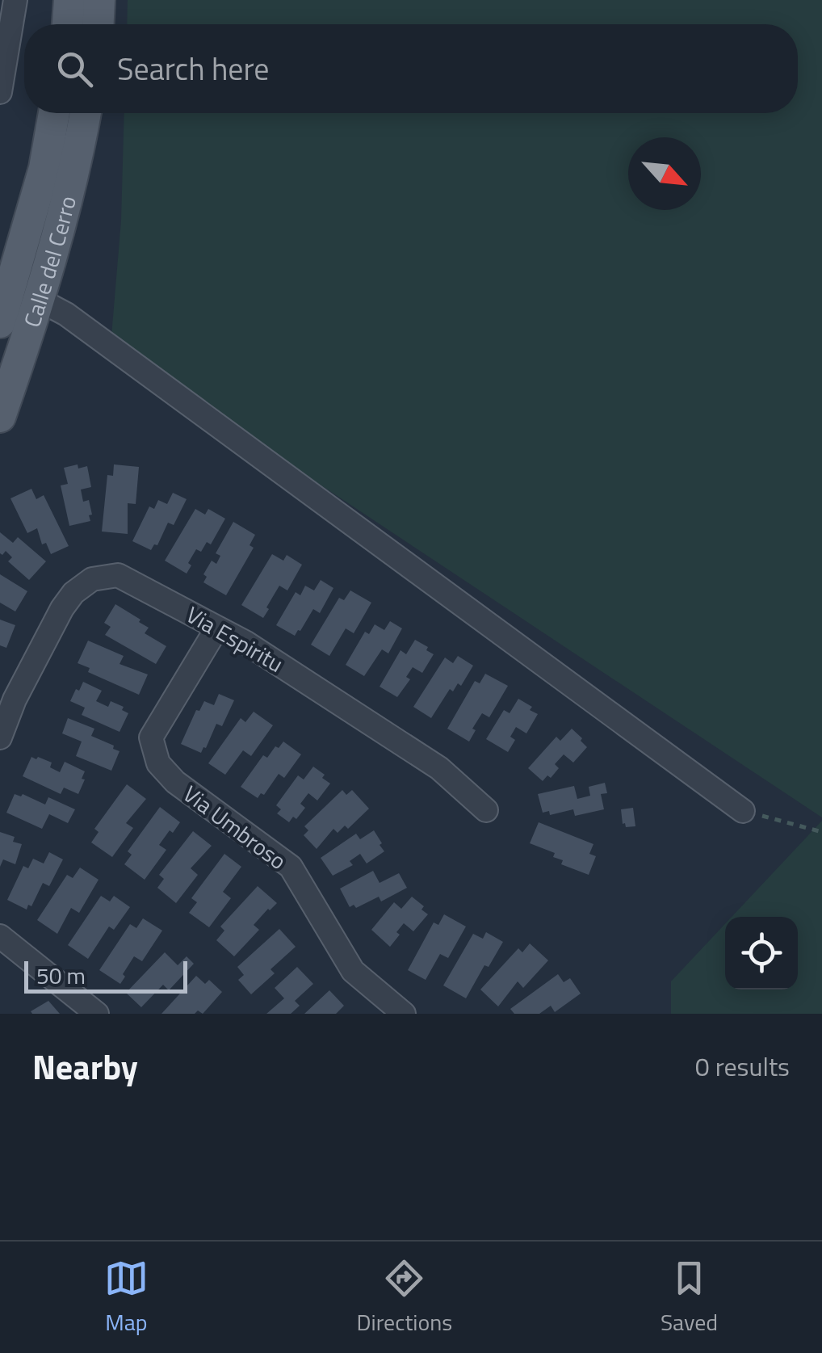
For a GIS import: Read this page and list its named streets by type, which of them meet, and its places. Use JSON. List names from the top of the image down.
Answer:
{
  "streets": {
    "main road": ["Calle del Cerro"],
    "street": ["Via Espiritu", "Via Umbroso"]
  },
  "crossings": [
    ["Via Espiritu", "Via Umbroso"]
  ],
  "scale_bar": "50 m",
  "north": "bottom right",
  "page": {
    "search": "Search here",
    "scale": "50 m",
    "heading": ["Nearby", "0 results"],
    "nav": ["Map", "Directions", "Saved"]
  }
}
